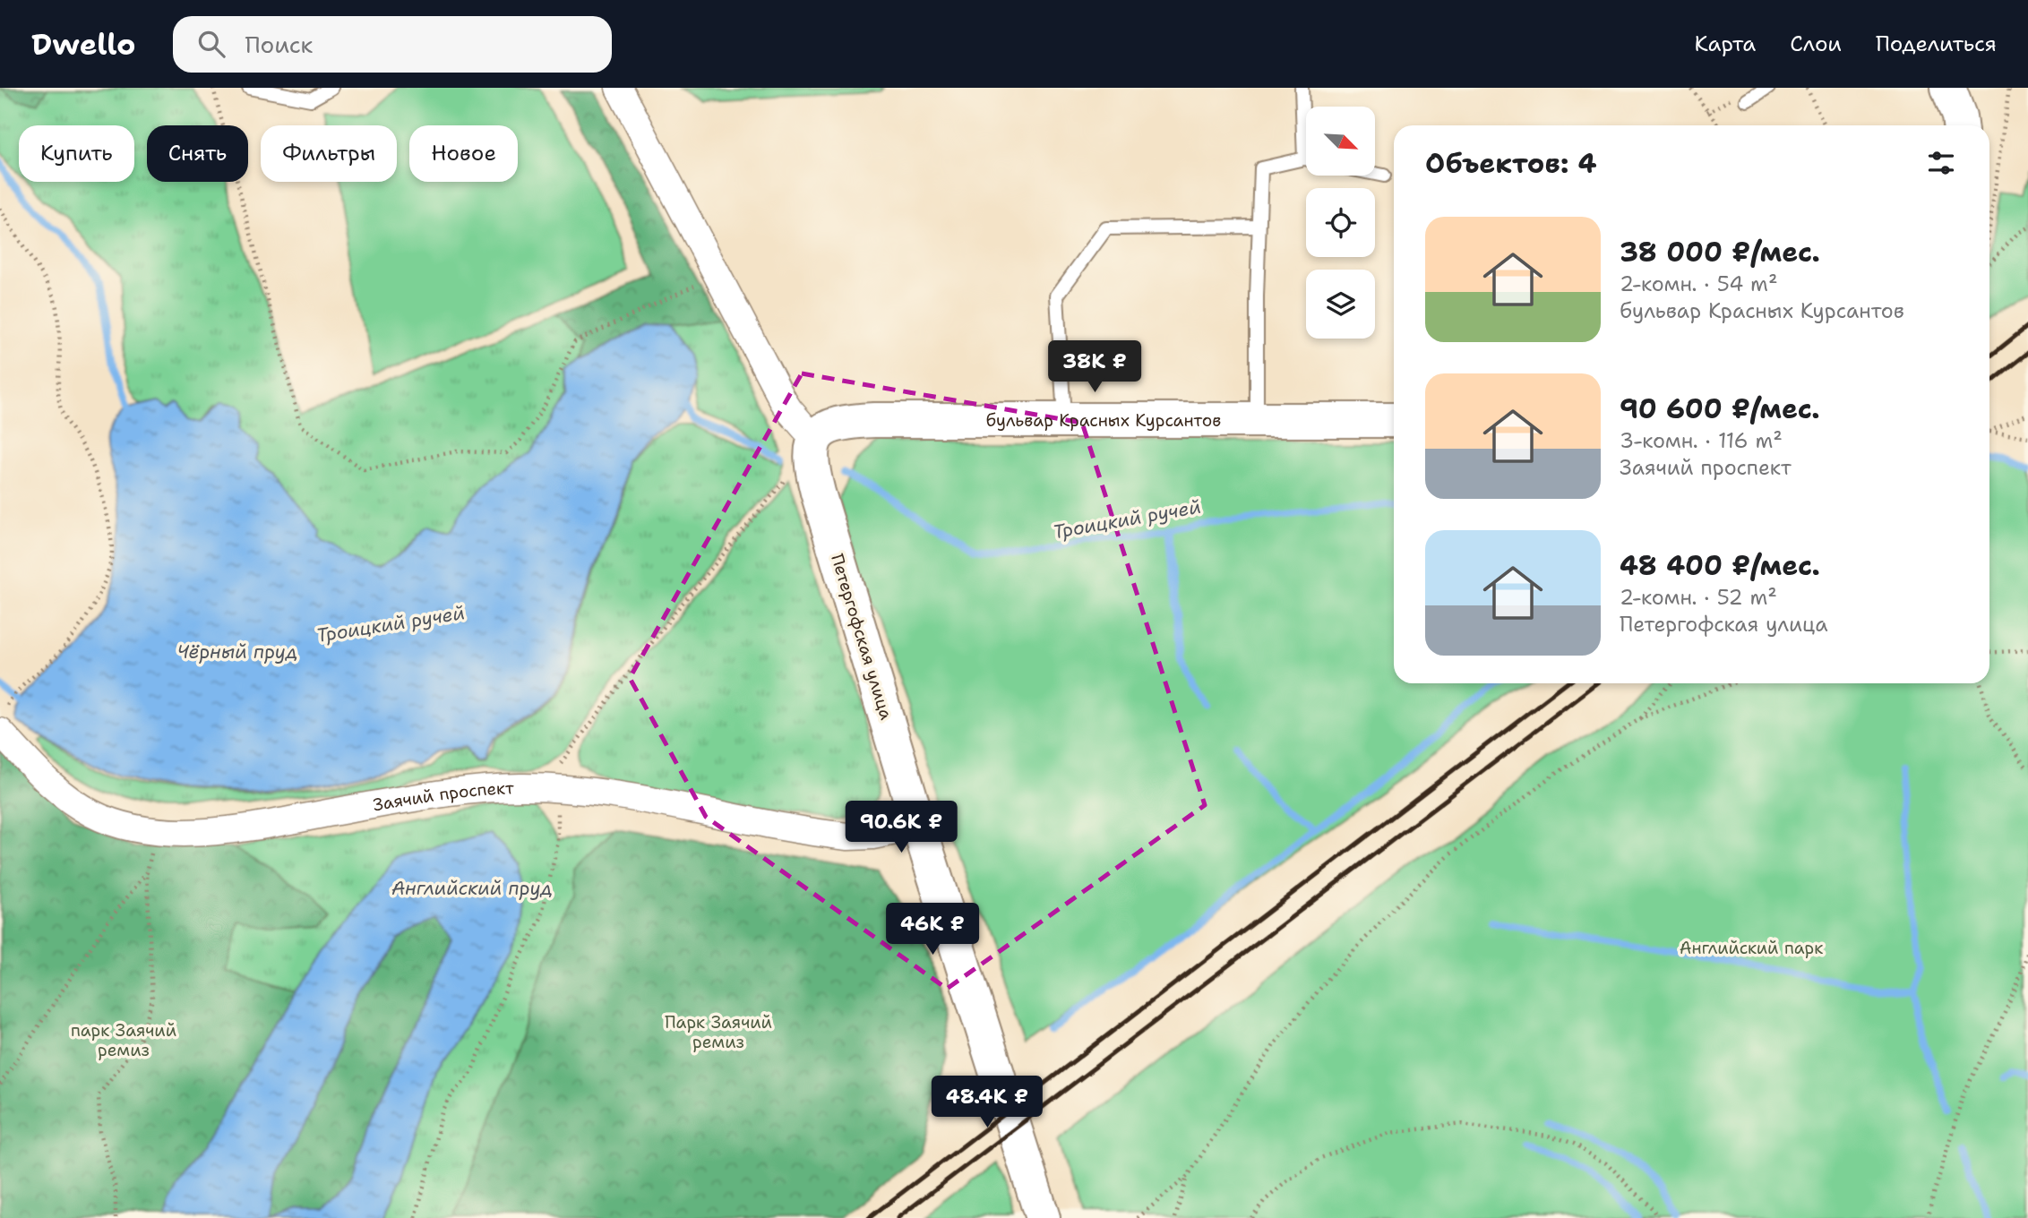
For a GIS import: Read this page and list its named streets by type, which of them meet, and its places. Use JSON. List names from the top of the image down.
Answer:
{
  "streets": {
    "main road": ["бульвар Красных Курсантов", "Петергофская улица"],
    "street": ["Заячий проспект"]
  },
  "crossings": [
    ["бульвар Красных Курсантов", "Петергофская улица"],
    ["Петергофская улица", "Заячий проспект"]
  ],
  "water": ["Троицкий ручей", "Чёрный пруд", "Английский пруд"],
  "parks": ["Английский парк", "Парк Заячий ремиз", "парк Заячий ремиз"],
  "north": "bottom right",
  "page": {
    "header": "Dwello",
    "search": "Поиск",
    "nav": ["Карта", "Слои", "Поделиться"],
    "chip": [
      "Купить",
      "Снять",
      "Фильтры",
      "Новое"
    ],
    "heading": "Объектов: 4",
    "list": [
      {
        "name": "38 000 ₽/мес.",
        "note": "2-комн. · 54 m² · бульвар Красных Курсантов"
      },
      {
        "name": "90 600 ₽/мес.",
        "note": "3-комн. · 116 m² · Заячий проспект"
      },
      {
        "name": "48 400 ₽/мес.",
        "note": "2-комн. · 52 m² · Петергофская улица"
      }
    ],
    "price": [
      "38K ₽",
      "90.6K ₽",
      "46K ₽",
      "48.4K ₽"
    ]
  }
}
